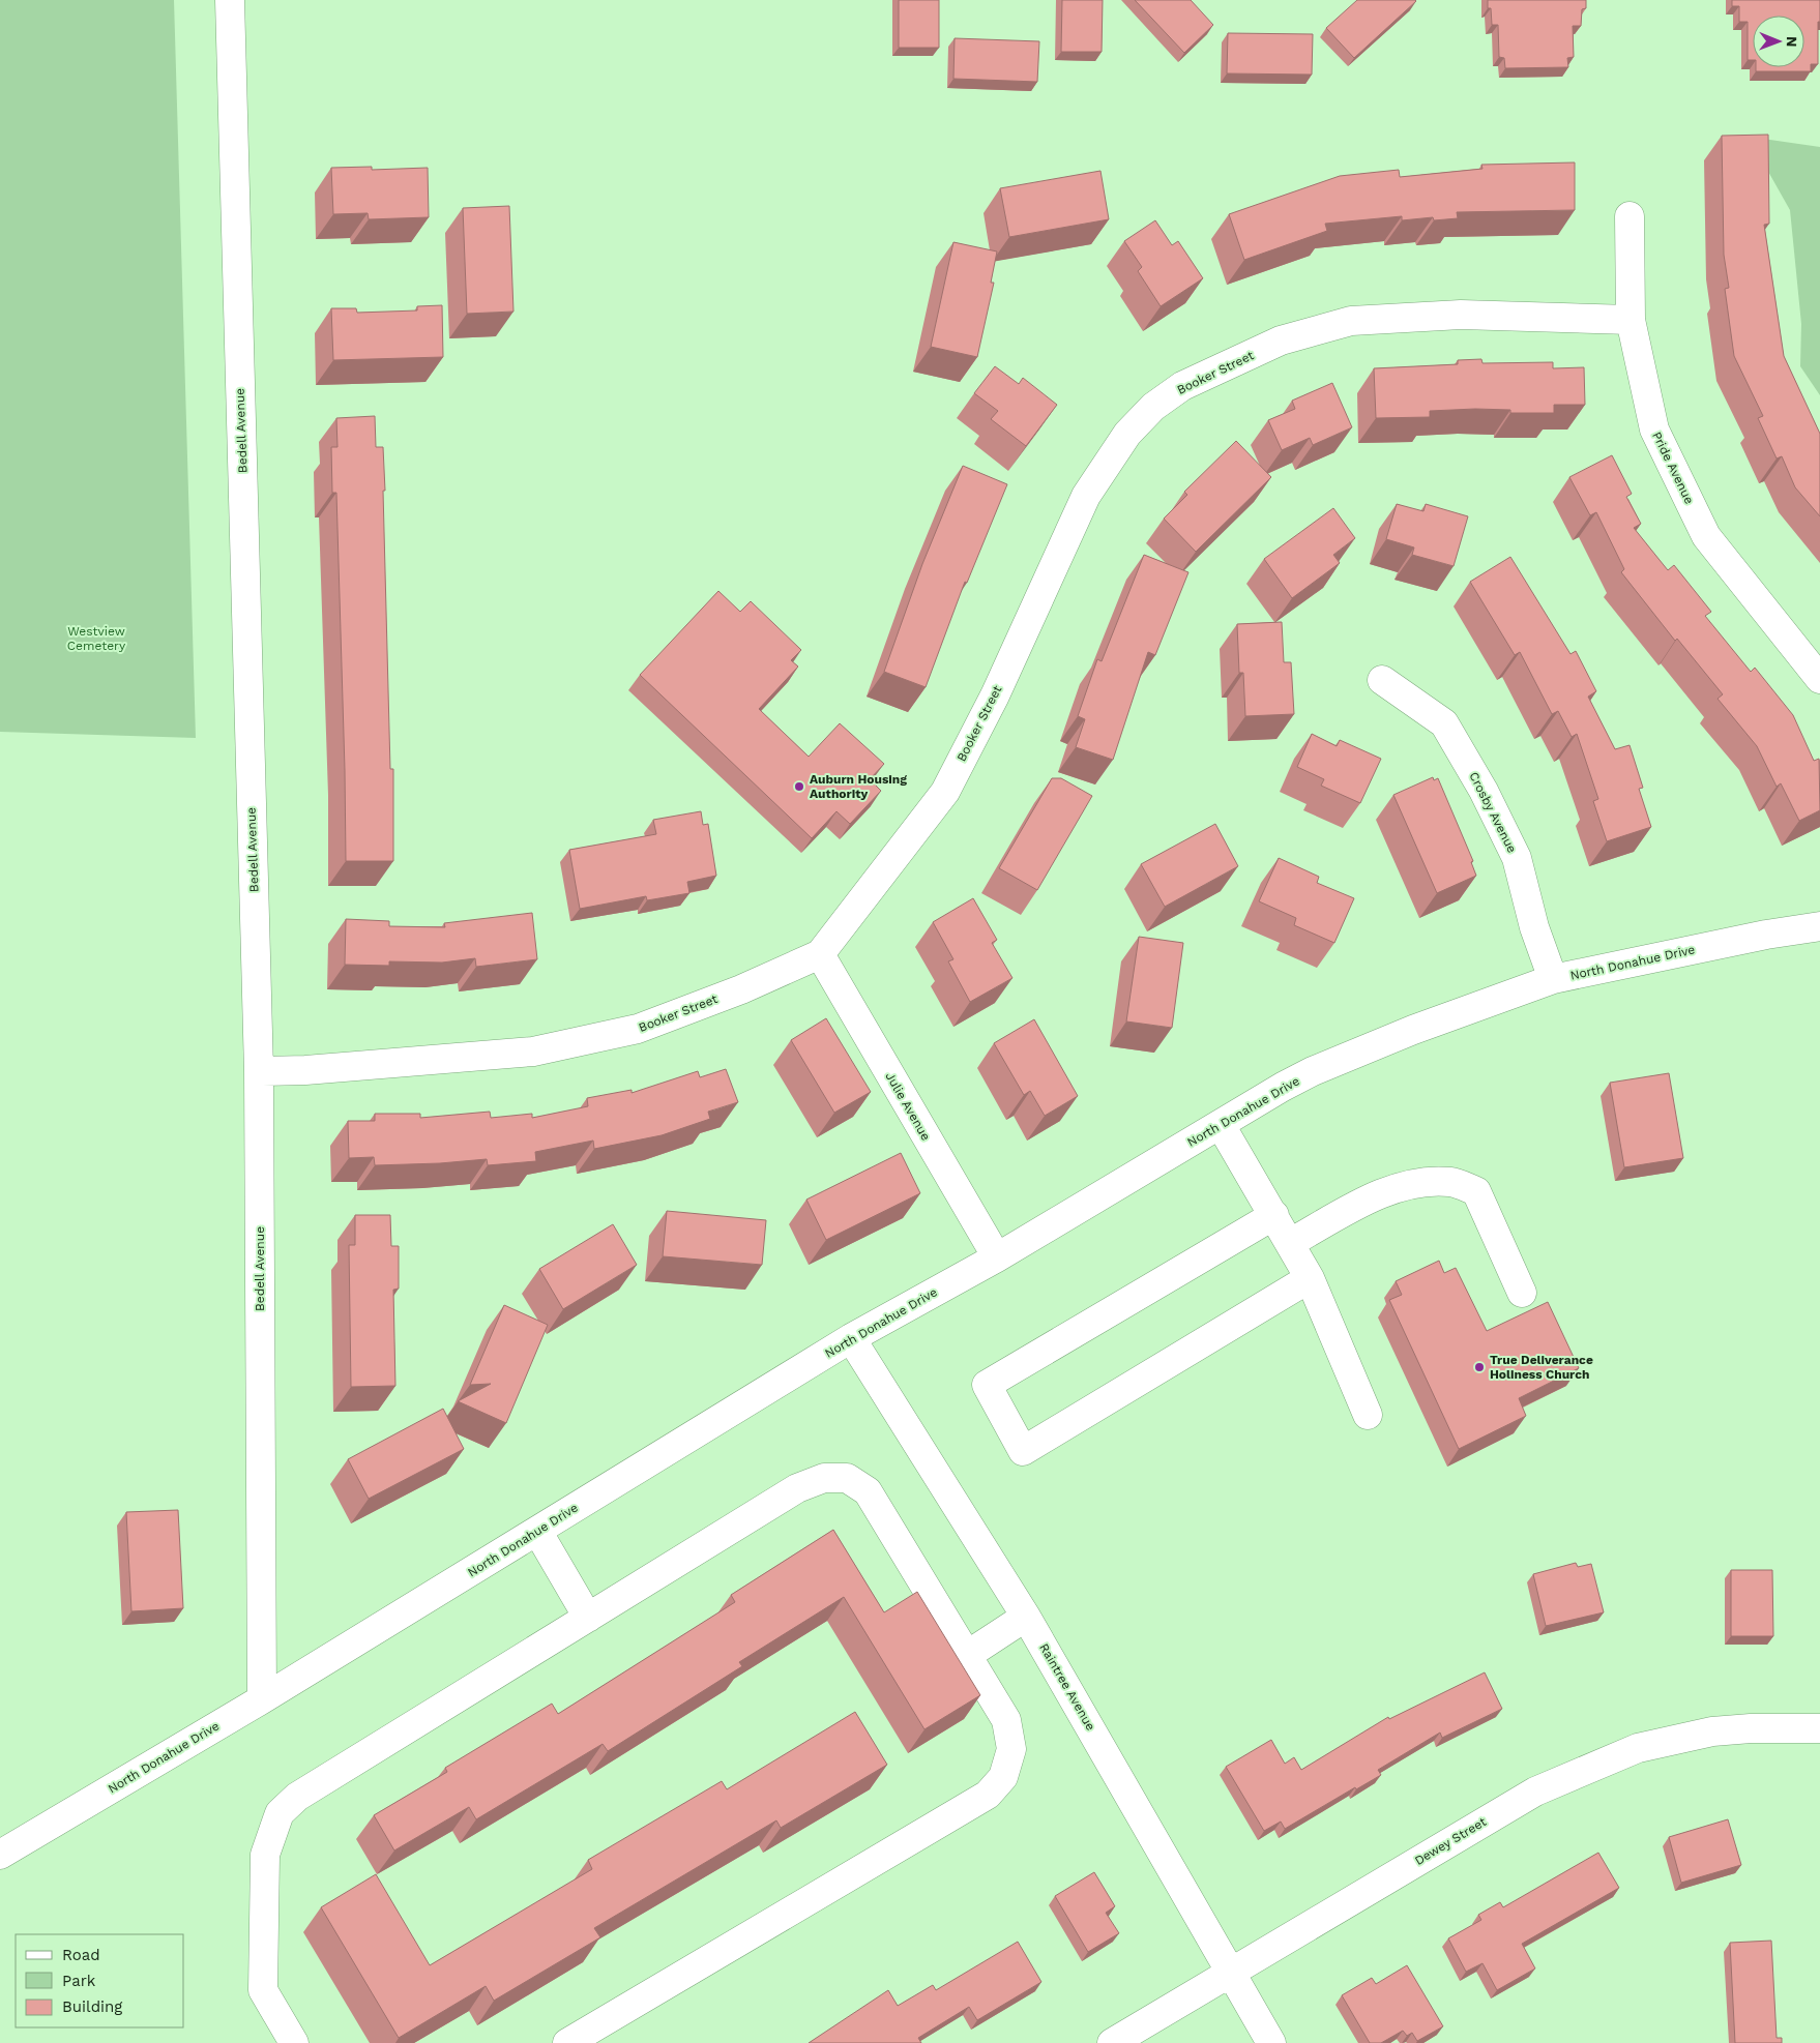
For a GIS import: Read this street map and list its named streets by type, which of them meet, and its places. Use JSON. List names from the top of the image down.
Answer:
{
  "streets": {
    "street": [
      "Booker Street",
      "Bedell Avenue",
      "Pride Avenue",
      "Crosby Avenue",
      "North Donahue Drive",
      "Julie Avenue",
      "Raintree Avenue",
      "Dewey Street"
    ]
  },
  "crossings": [
    ["Booker Street", "Bedell Avenue"],
    ["Booker Street", "Pride Avenue"],
    ["Booker Street", "Julie Avenue"],
    ["Bedell Avenue", "North Donahue Drive"],
    ["Crosby Avenue", "North Donahue Drive"],
    ["North Donahue Drive", "Julie Avenue"],
    ["North Donahue Drive", "Raintree Avenue"],
    ["Raintree Avenue", "Dewey Street"]
  ],
  "parks": ["Westview Cemetery"],
  "places": ["Auburn Housing Authority", "True Deliverance Holiness Church"],
  "legend": ["Road", "Park", "Building"],
  "north": "right"
}
